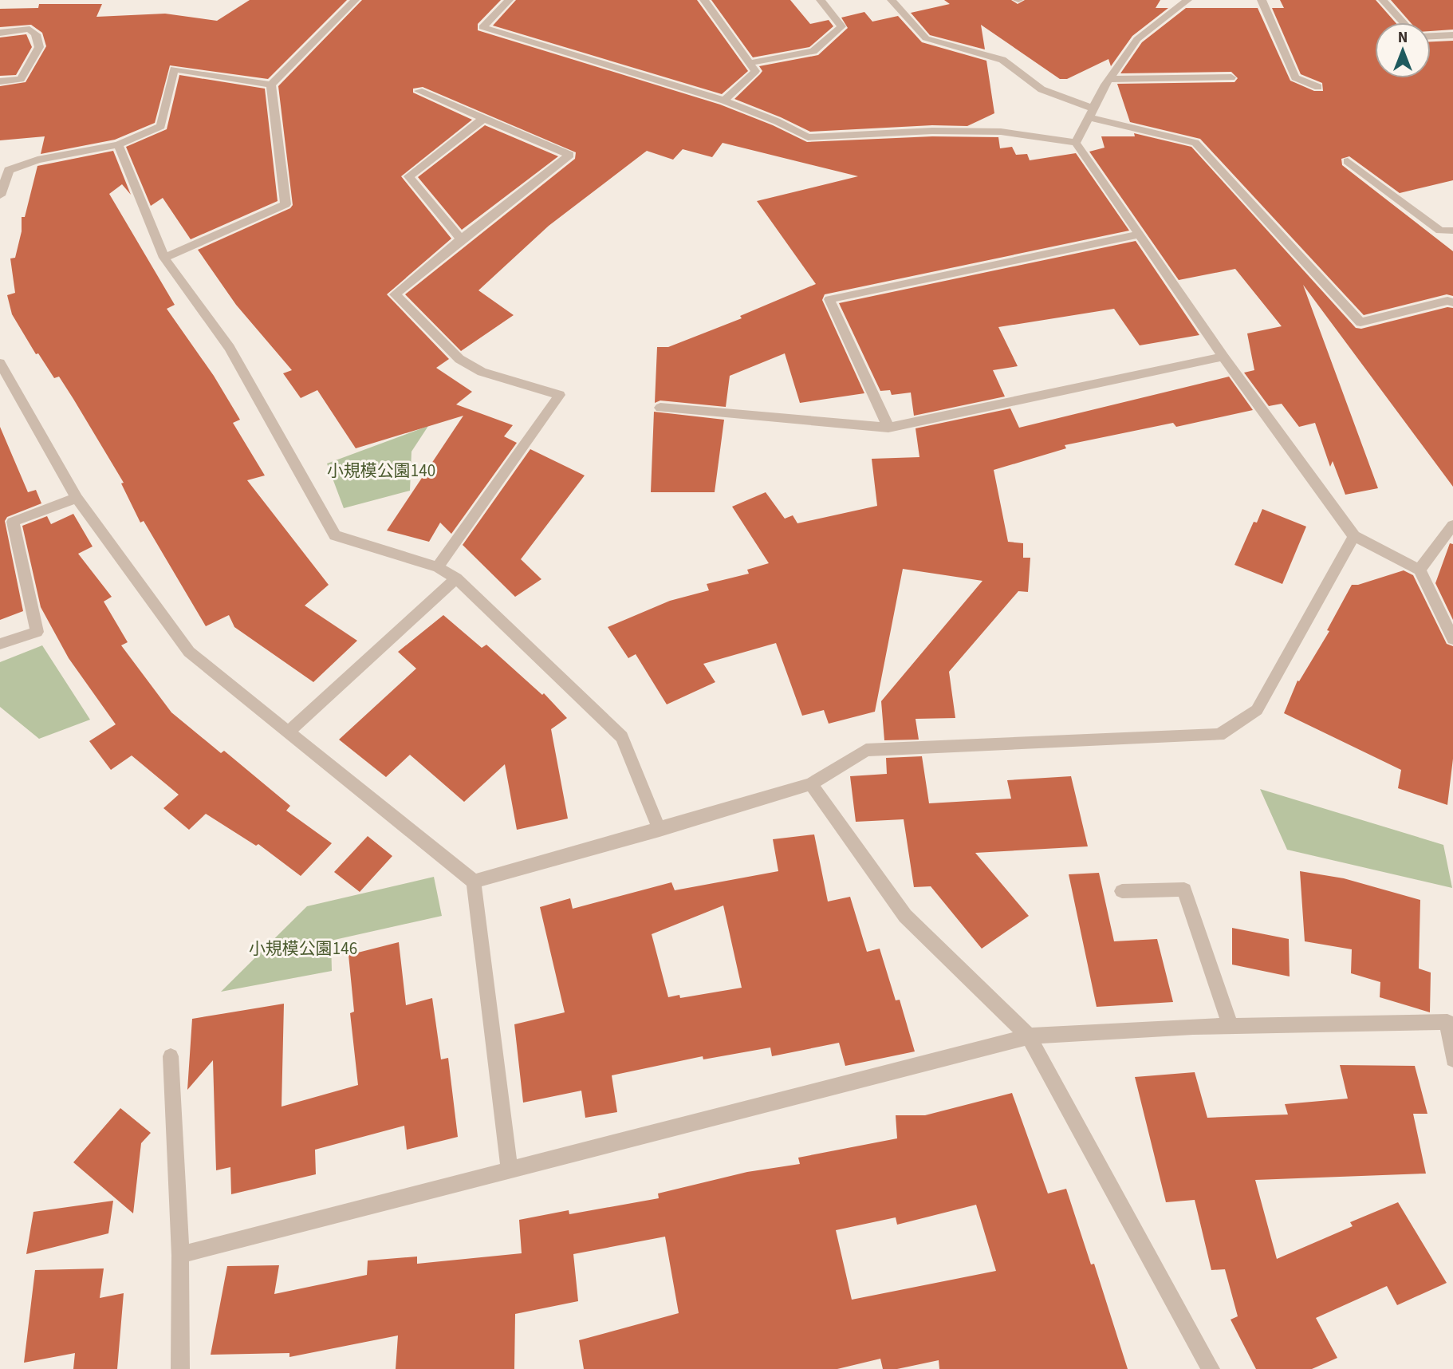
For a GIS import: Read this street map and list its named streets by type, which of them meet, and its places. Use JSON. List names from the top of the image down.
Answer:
{
  "parks": ["小規模公園140", "小規模公園146"],
  "north": "top"
}
